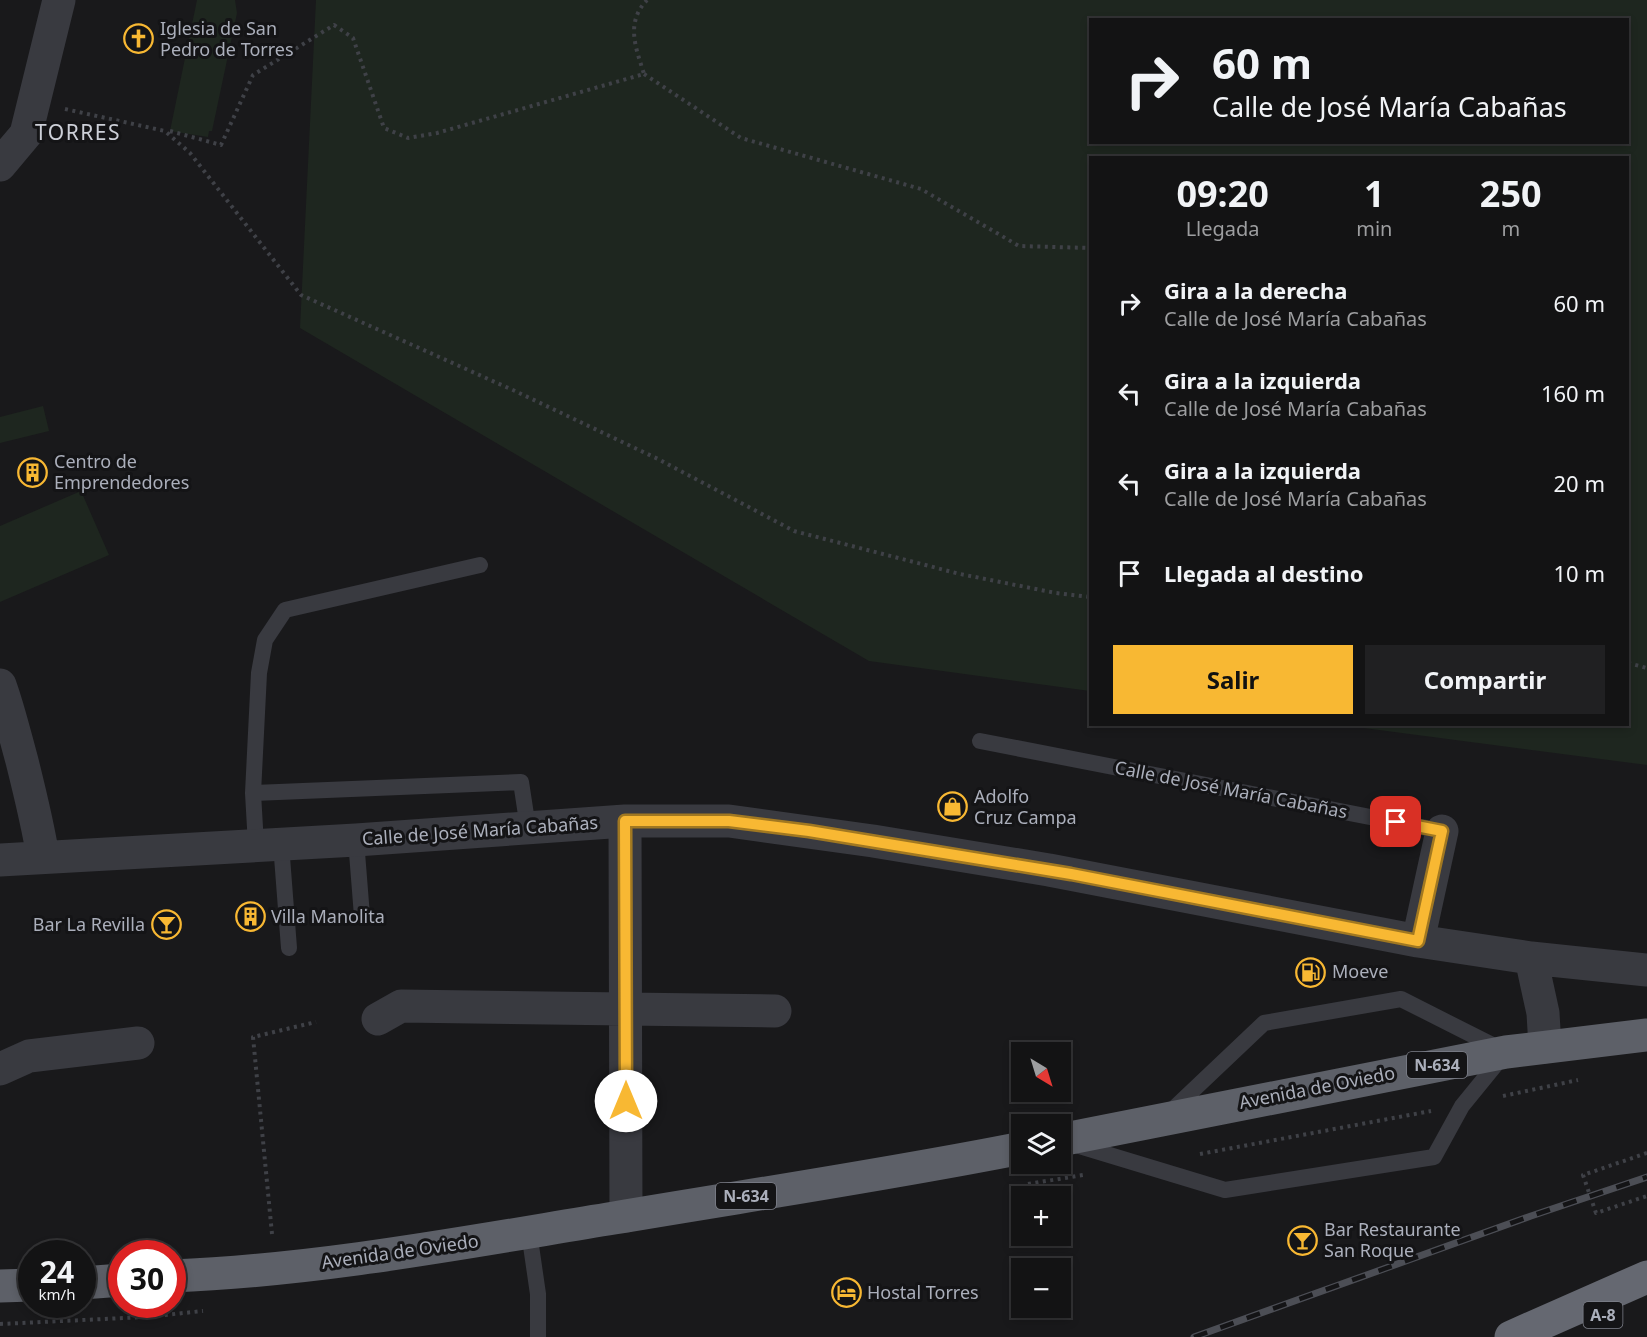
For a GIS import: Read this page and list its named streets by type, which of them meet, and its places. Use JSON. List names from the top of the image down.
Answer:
{
  "streets": {
    "highway": ["N-634", "Avenida de Oviedo", "A-8"],
    "street": ["Calle de José María Cabañas"]
  },
  "districts": ["TORRES"],
  "places": {
    "church": ["Iglesia de San Pedro de Torres"],
    "building": ["Centro de Emprendedores", "Villa Manolita"],
    "shop": ["Adolfo Cruz Campa"],
    "bar": ["Bar La Revilla", "Bar Restaurante San Roque"],
    "fuel station": ["Moeve"],
    "hotel": ["Hostal Torres"]
  },
  "north": "bottom right",
  "page": {
    "turn": ["60 m", "Calle de José María Cabañas"],
    "eta": [
      "09:20",
      "Llegada",
      "1",
      "min",
      "250",
      "m"
    ],
    "list": [
      {
        "name": "Gira a la derecha",
        "note": "Calle de José María Cabañas",
        "value": "60 m"
      },
      {
        "name": "Gira a la izquierda",
        "note": "Calle de José María Cabañas",
        "value": "160 m"
      },
      {
        "name": "Gira a la izquierda",
        "note": "Calle de José María Cabañas",
        "value": "20 m"
      },
      {
        "name": "Llegada al destino",
        "value": "10 m"
      }
    ],
    "buttons": ["Salir", "Compartir"],
    "map_buttons": ["+", "−"],
    "speed": "24 km/h",
    "limit": "30"
  }
}
